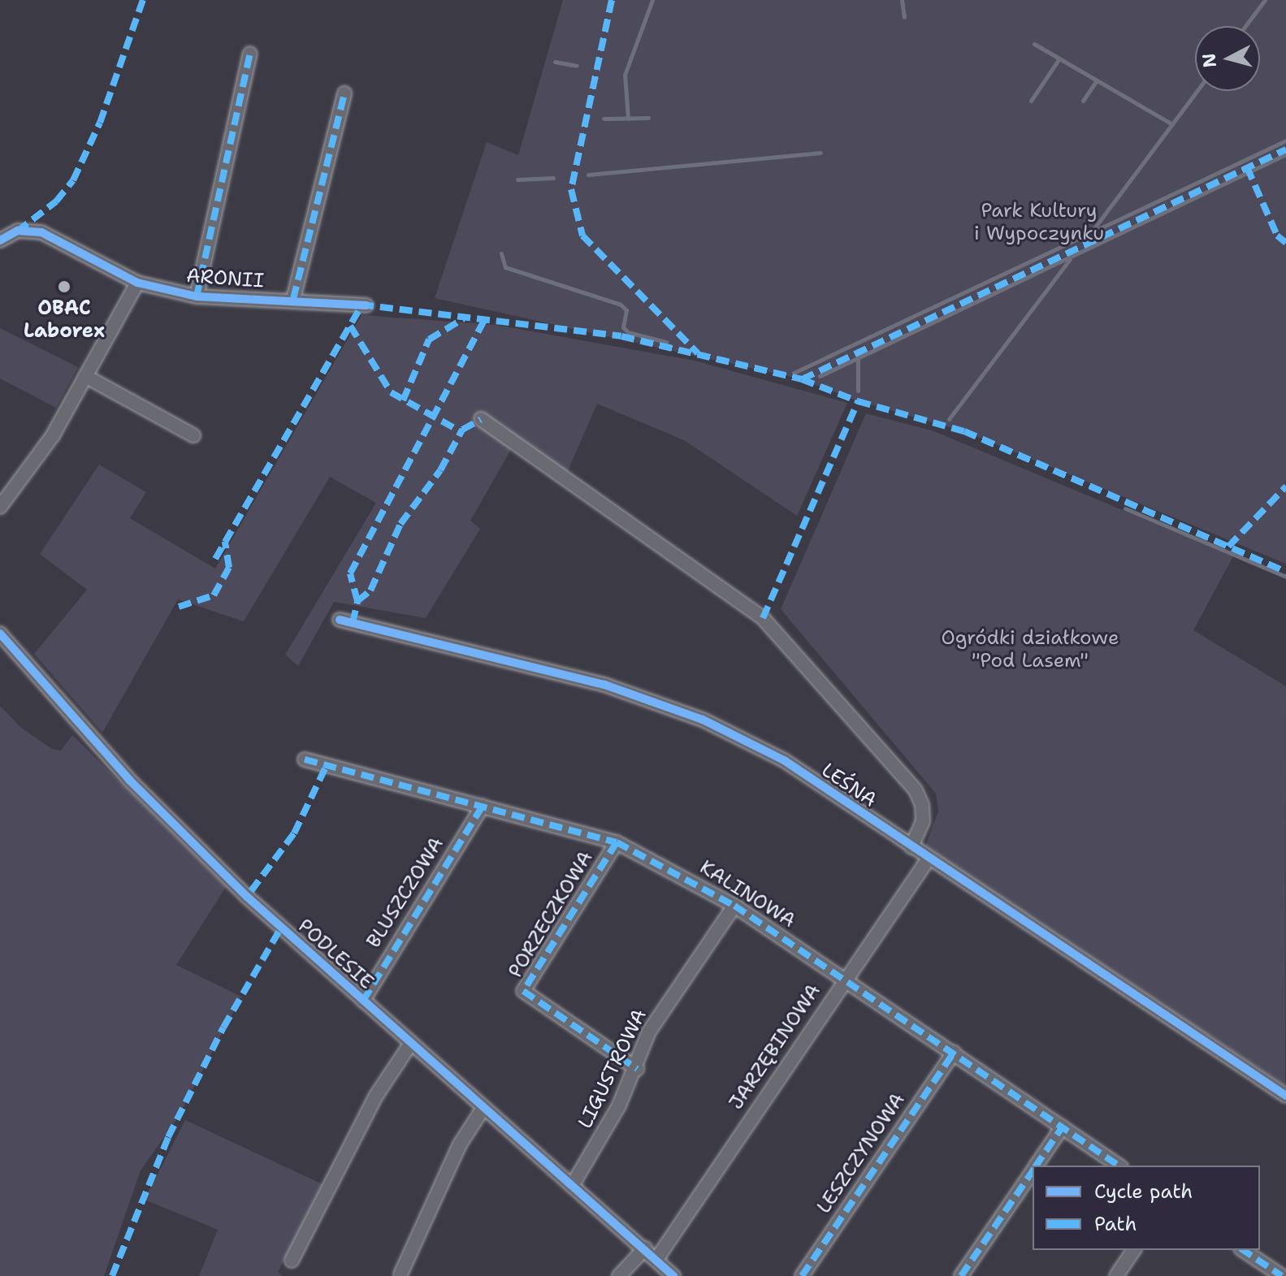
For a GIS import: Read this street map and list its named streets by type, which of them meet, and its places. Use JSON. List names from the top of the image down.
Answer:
{
  "streets": {
    "street": [
      "ARONII",
      "LEŚNA",
      "BLUSZCZOWA",
      "KALINOWA",
      "PORZECZKOWA",
      "PODLESIE",
      "JARZĘBINOWA",
      "LIGUSTROWA",
      "LESZCZYNOWA"
    ]
  },
  "crossings": [
    ["LEŚNA", "JARZĘBINOWA"],
    ["BLUSZCZOWA", "KALINOWA"],
    ["BLUSZCZOWA", "PODLESIE"],
    ["KALINOWA", "PORZECZKOWA"],
    ["KALINOWA", "JARZĘBINOWA"],
    ["KALINOWA", "LIGUSTROWA"],
    ["KALINOWA", "LESZCZYNOWA"],
    ["PORZECZKOWA", "LIGUSTROWA"],
    ["PODLESIE", "JARZĘBINOWA"],
    ["PODLESIE", "LIGUSTROWA"]
  ],
  "parks": ["Park Kultury i Wypoczynku", "Ogródki działkowe \"Pod Lasem\""],
  "places": ["OBAC Laborex"],
  "legend": ["Cycle path", "Path"],
  "north": "left"
}
